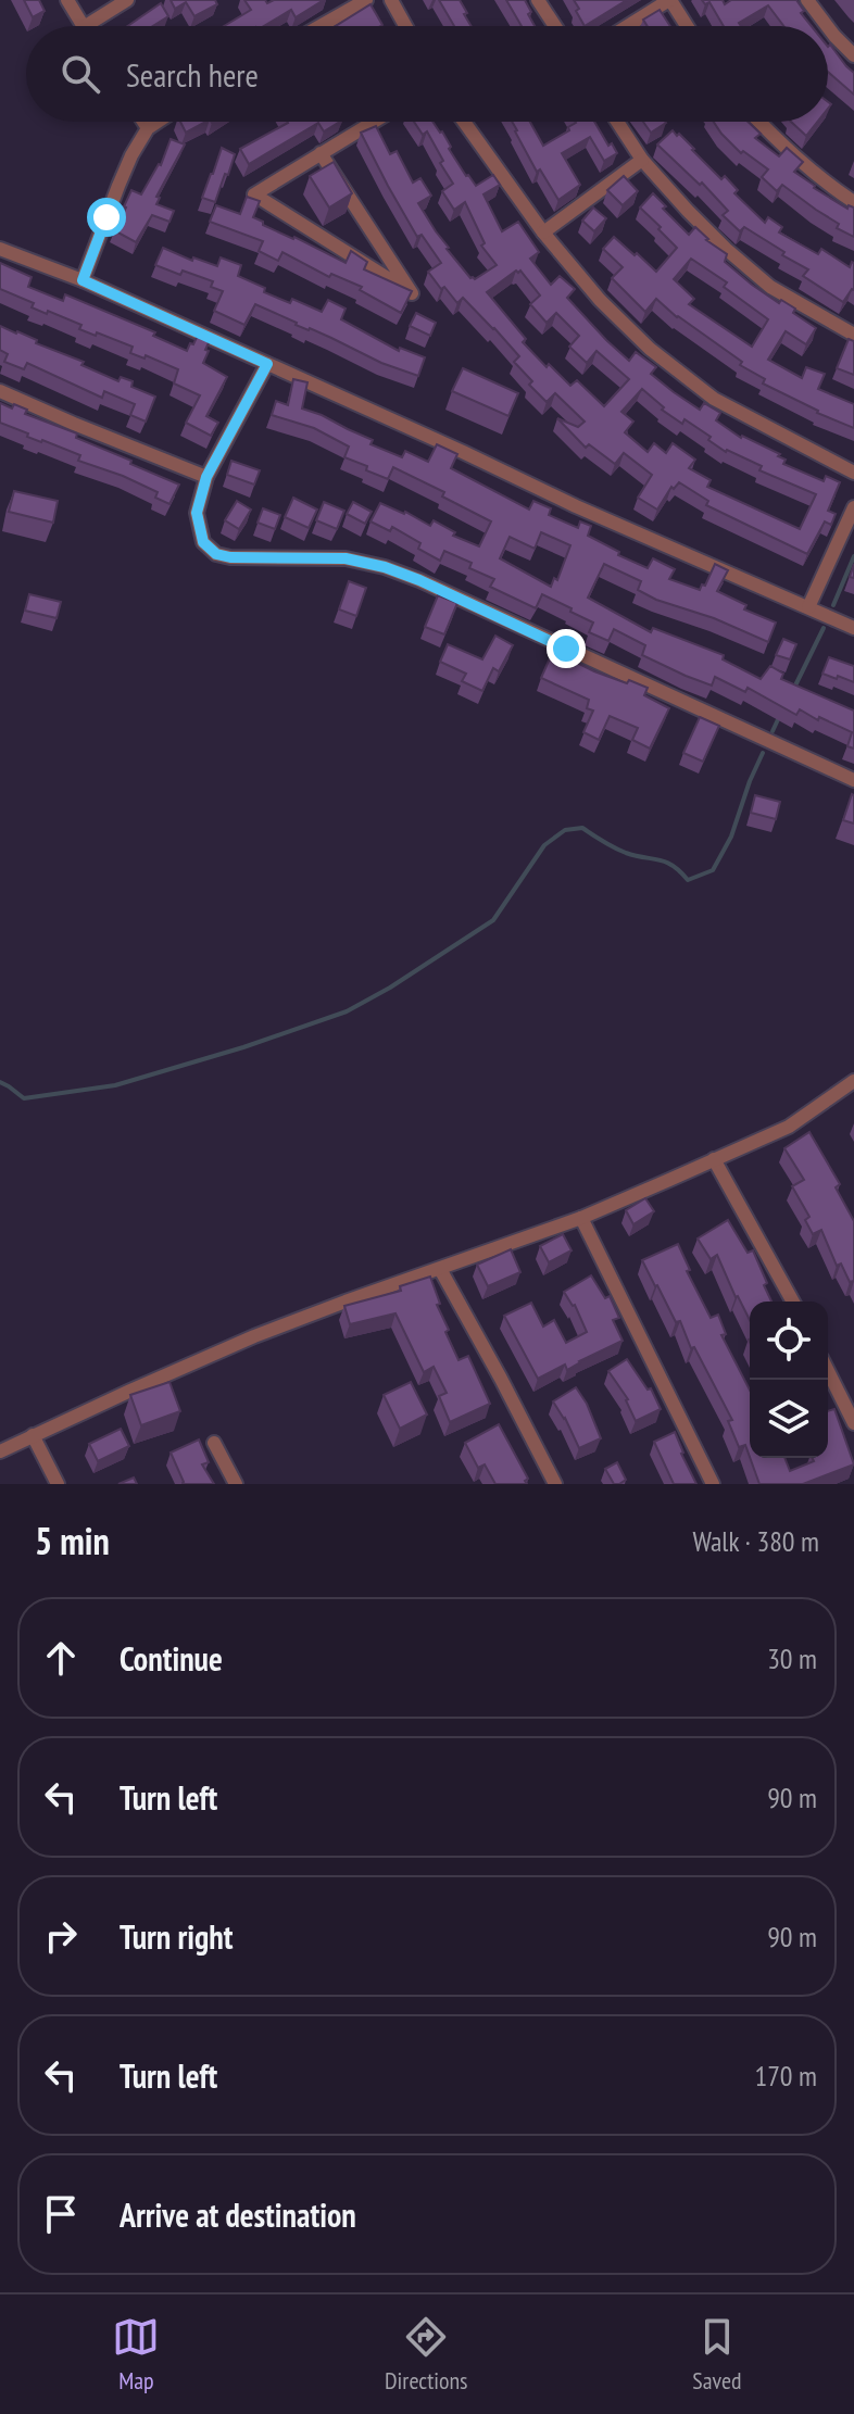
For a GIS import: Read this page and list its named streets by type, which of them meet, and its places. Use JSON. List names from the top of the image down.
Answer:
{
  "page": {
    "search": "Search here",
    "heading": ["5 min", "Walk · 380 m"],
    "list": [
      ["Continue", "30 m"],
      ["Turn left", "90 m"],
      ["Turn right", "90 m"],
      ["Turn left", "170 m"],
      "Arrive at destination"
    ],
    "nav": ["Map", "Directions", "Saved"]
  }
}
